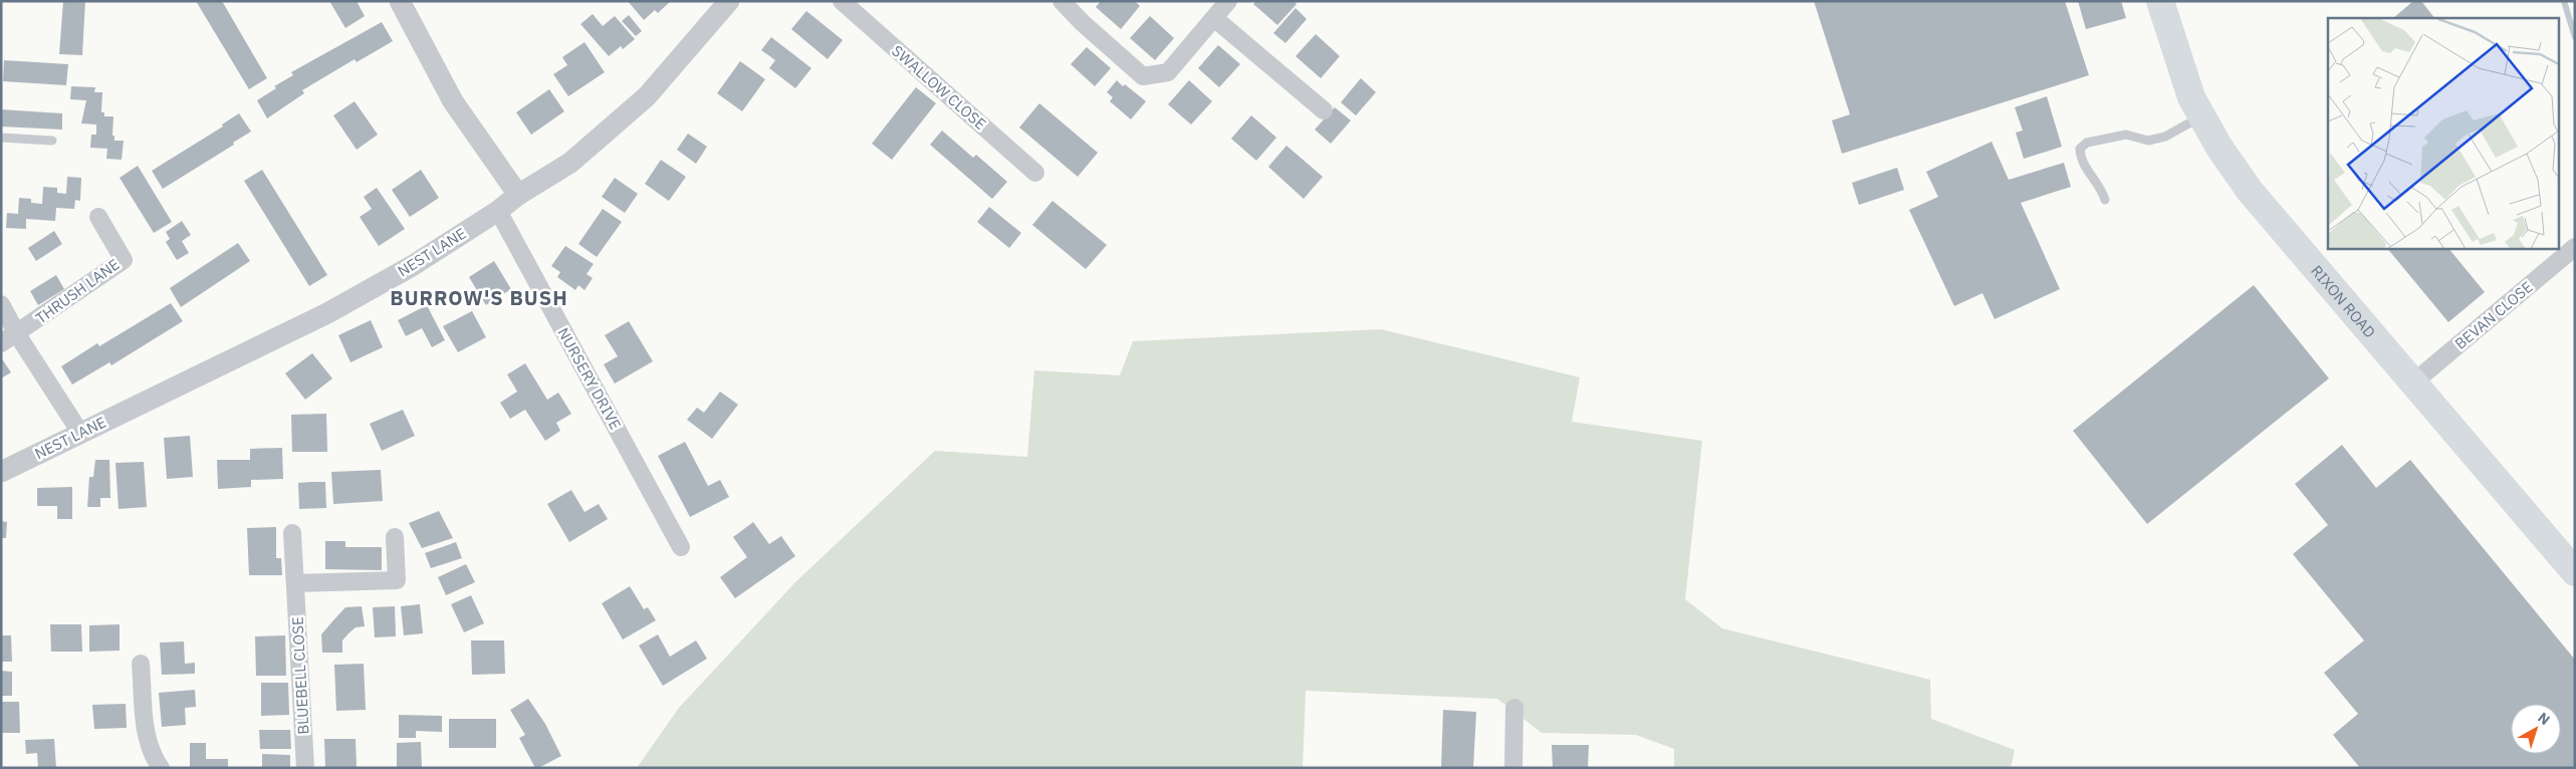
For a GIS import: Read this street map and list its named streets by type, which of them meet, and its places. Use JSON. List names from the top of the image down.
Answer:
{
  "streets": {
    "main road": ["RIXON ROAD"],
    "street": [
      "SWALLOW CLOSE",
      "NEST LANE",
      "THRUSH LANE",
      "BEVAN CLOSE",
      "NURSERY DRIVE",
      "BLUEBELL CLOSE"
    ]
  },
  "crossings": [
    ["NEST LANE", "NURSERY DRIVE"],
    ["RIXON ROAD", "BEVAN CLOSE"]
  ],
  "districts": ["BURROW'S BUSH"],
  "north": "top right"
}
